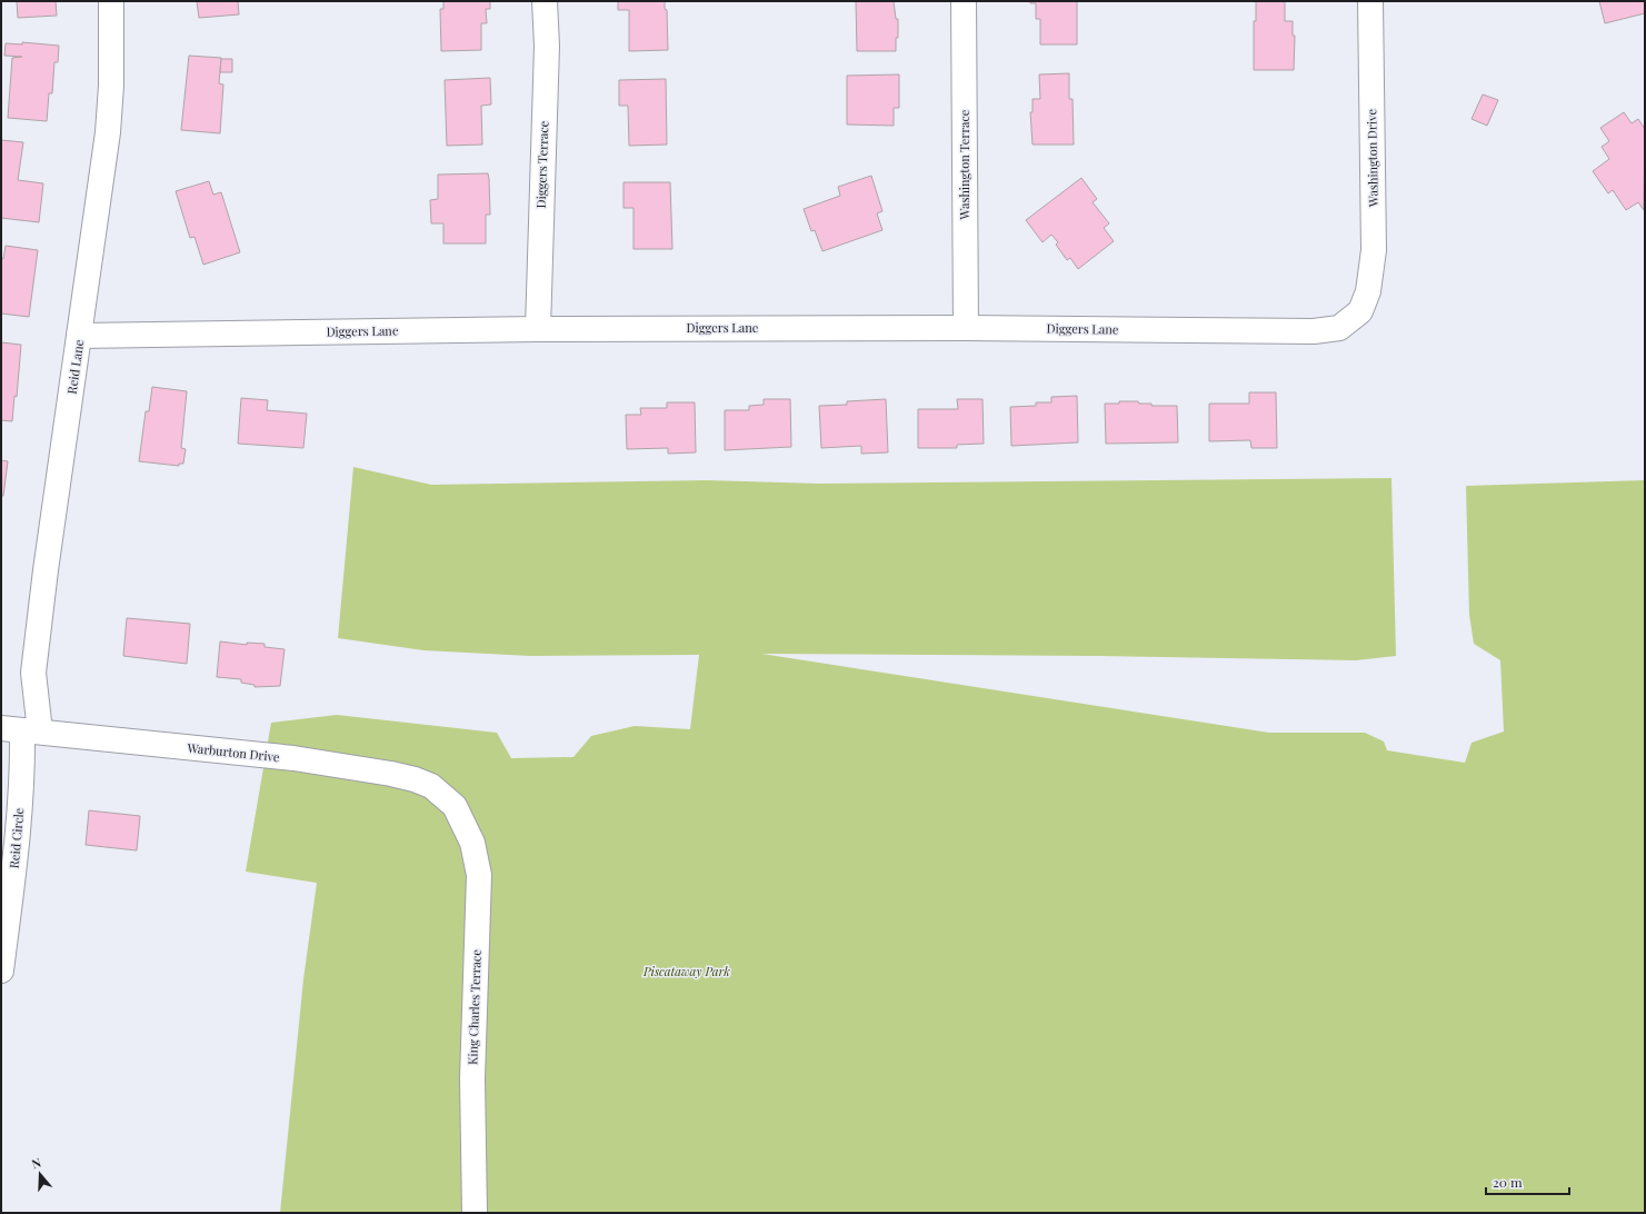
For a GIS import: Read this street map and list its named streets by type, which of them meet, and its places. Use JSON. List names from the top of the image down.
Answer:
{
  "streets": {
    "street": [
      "Washington Drive",
      "Diggers Terrace",
      "Washington Terrace",
      "Diggers Lane",
      "Reid Lane",
      "Warburton Drive",
      "Reid Circle",
      "King Charles Terrace"
    ]
  },
  "crossings": [
    ["Washington Drive", "Diggers Lane"],
    ["Diggers Terrace", "Diggers Lane"],
    ["Washington Terrace", "Diggers Lane"],
    ["Diggers Lane", "Reid Lane"],
    ["Reid Lane", "Warburton Drive"],
    ["Reid Lane", "Reid Circle"],
    ["Warburton Drive", "Reid Circle"],
    ["Warburton Drive", "King Charles Terrace"]
  ],
  "parks": ["Piscataway Park"],
  "scale_bar": "20 m",
  "north": "top"
}
